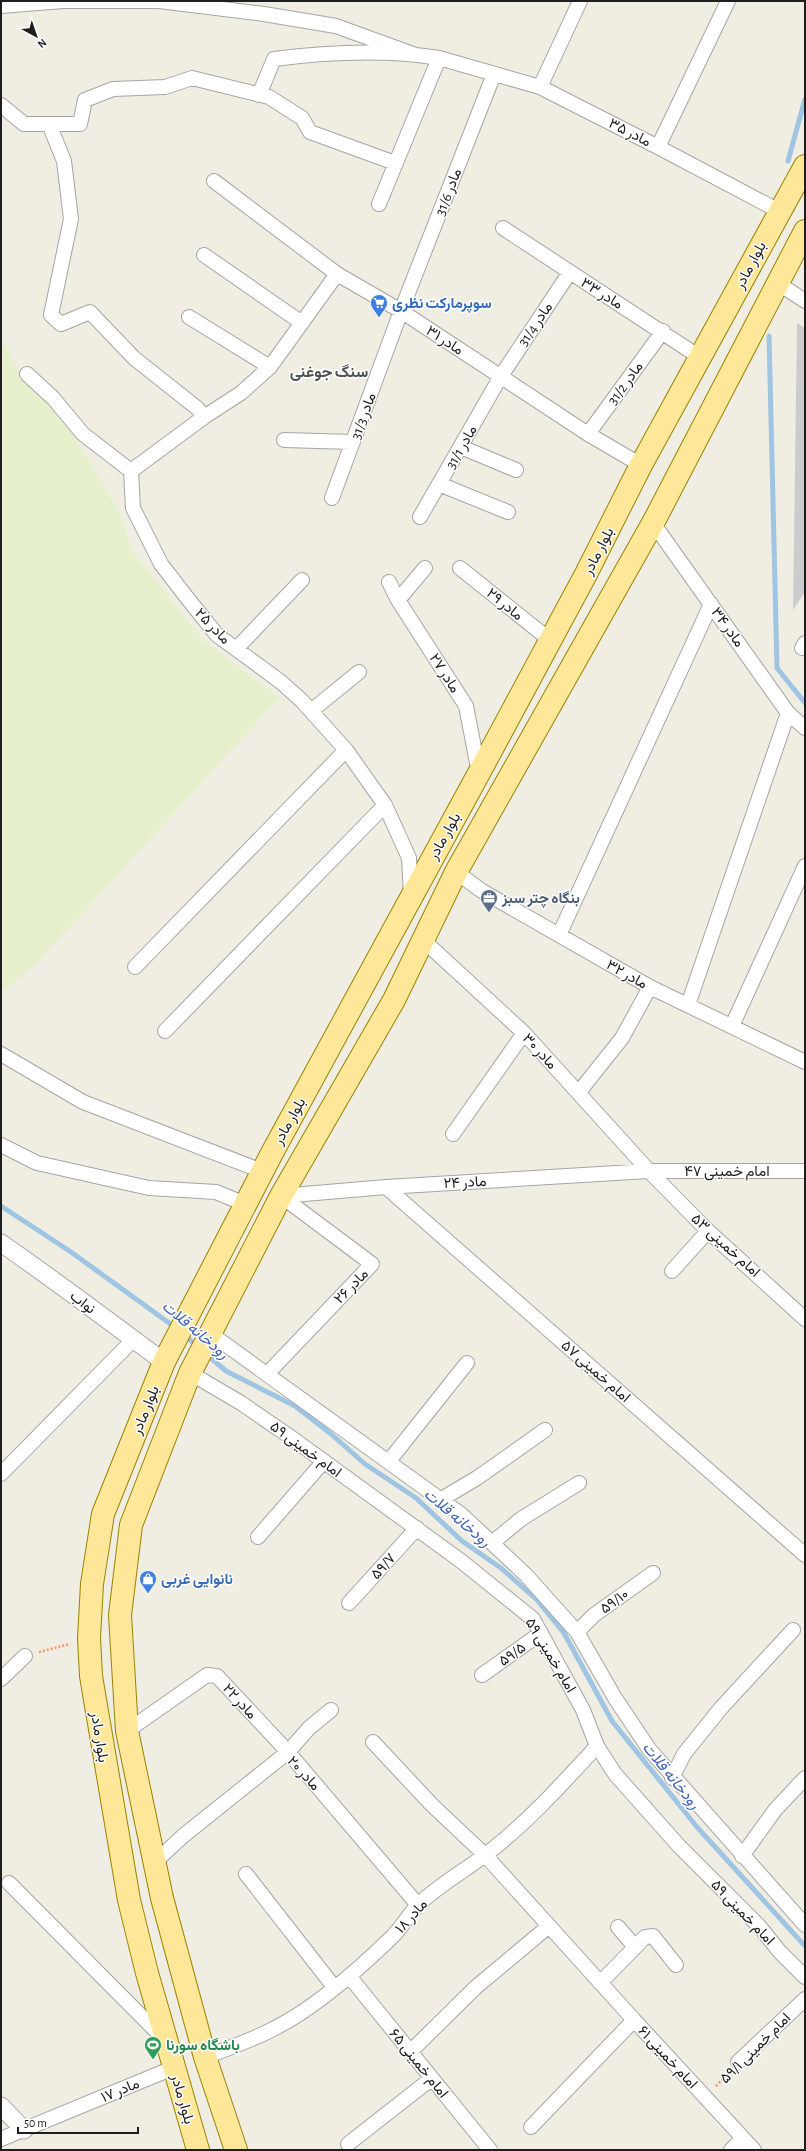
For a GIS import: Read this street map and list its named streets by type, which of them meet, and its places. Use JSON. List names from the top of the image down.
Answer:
{
  "streets": {
    "main road": ["بلوار مادر"],
    "street": [
      "مادر ۳۵",
      "مادر 31/6",
      "مادر ۳۳",
      "مادر 31/4",
      "مادر ۳۱",
      "مادر 31/2",
      "مادر 31/3",
      "مادر 31/1",
      "مادر ۲۹",
      "مادر ۲۵",
      "مادر ۳۴",
      "مادر ۲۷",
      "مادر ۳۲",
      "مادر ۳۰",
      "امام خمینی ۴۷",
      "مادر ۲۴",
      "امام خمینی ۵۳",
      "مادر ۲۶",
      "نواب",
      "امام خمینی ۵۷",
      "امام خمینی ۵۹",
      "۵۹/۷",
      "۵۹/۱۰",
      "۵۹/۵",
      "مادر ۲۲",
      "مادر ۲۰",
      "مادر ۱۸",
      "امام خمینی ۵۹/۱",
      "امام خمینی ۶۱",
      "امام خمینی ۶۵",
      "مادر ۱۷"
    ]
  },
  "crossings": [
    ["مادر ۳۵", "مادر 31/6"],
    ["مادر ۳۵", "بلوار مادر"],
    ["مادر 31/6", "مادر ۳۱"],
    ["مادر 31/6", "مادر 31/3"],
    ["بلوار مادر", "مادر ۳۳"],
    ["بلوار مادر", "مادر ۳۱"],
    ["بلوار مادر", "مادر ۲۹"],
    ["بلوار مادر", "مادر ۲۵"],
    ["بلوار مادر", "مادر ۳۴"],
    ["بلوار مادر", "مادر ۲۷"],
    ["بلوار مادر", "مادر ۳۲"],
    ["بلوار مادر", "مادر ۳۰"],
    ["بلوار مادر", "مادر ۲۴"],
    ["بلوار مادر", "مادر ۲۶"],
    ["بلوار مادر", "نواب"],
    ["بلوار مادر", "امام خمینی ۵۹"],
    ["بلوار مادر", "مادر ۲۲"],
    ["بلوار مادر", "مادر ۲۰"],
    ["بلوار مادر", "مادر ۱۸"],
    ["بلوار مادر", "مادر ۱۷"],
    ["مادر ۳۳", "مادر 31/4"],
    ["مادر ۳۳", "مادر 31/2"],
    ["مادر 31/4", "مادر ۳۱"],
    ["مادر 31/4", "مادر 31/1"],
    ["مادر ۳۱", "مادر 31/2"],
    ["مادر ۳۱", "مادر 31/3"],
    ["مادر ۳۱", "مادر 31/1"],
    ["مادر ۳۰", "امام خمینی ۴۷"],
    ["مادر ۳۰", "مادر ۲۴"],
    ["مادر ۳۰", "امام خمینی ۵۳"],
    ["امام خمینی ۴۷", "مادر ۲۴"],
    ["امام خمینی ۴۷", "امام خمینی ۵۳"],
    ["مادر ۲۴", "امام خمینی ۵۳"],
    ["مادر ۲۴", "مادر ۲۶"],
    ["مادر ۲۴", "امام خمینی ۵۷"],
    ["مادر ۲۶", "امام خمینی ۵۹"],
    ["امام خمینی ۵۹", "۵۹/۷"],
    ["امام خمینی ۵۹", "۵۹/۱۰"],
    ["امام خمینی ۵۹", "۵۹/۵"],
    ["امام خمینی ۵۹", "مادر ۱۸"],
    ["مادر ۲۲", "مادر ۲۰"],
    ["مادر ۲۰", "مادر ۱۸"],
    ["مادر ۱۸", "امام خمینی ۶۵"],
    ["امام خمینی ۵۹/۱", "امام خمینی ۶۱"]
  ],
  "districts": ["سنگ جوغنی"],
  "water": ["رودخانه قلات"],
  "places": {
    "supermarket": ["سوپرمارکت نظری"],
    "office": ["بنگاه چتر سبز"],
    "shop": ["نانوایی غربی"],
    "sports": ["باشگاه سورنا"]
  },
  "scale_bar": "50 m",
  "north": "bottom right"
}
